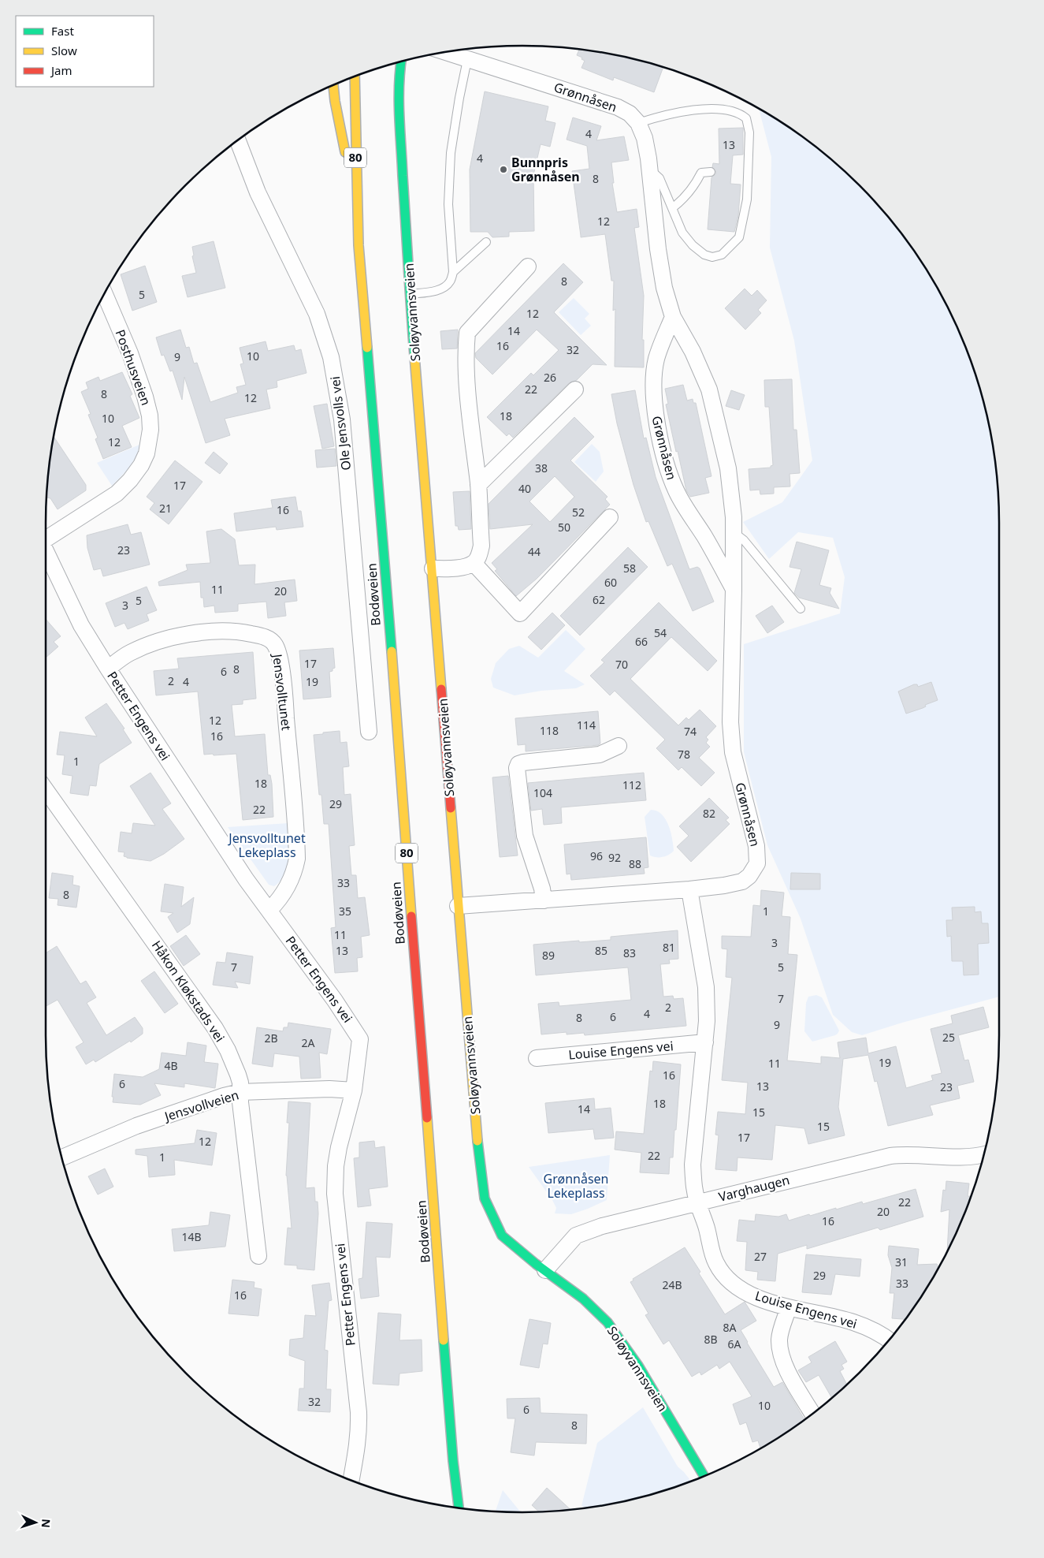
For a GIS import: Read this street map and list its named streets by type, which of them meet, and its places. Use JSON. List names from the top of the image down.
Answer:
{
  "streets": {
    "main road": ["80", "Soløyvannsveien", "Bodøveien"],
    "street": [
      "Grønnåsen",
      "Posthusveien",
      "Ole Jensvolls vei",
      "Jensvolltunet",
      "Petter Engens vei",
      "Håkon Kløkstads vei",
      "Louise Engens vei",
      "Jensvollveien",
      "Varghaugen"
    ]
  },
  "crossings": [
    ["Grønnåsen", "Soløyvannsveien"],
    ["Grønnåsen", "Louise Engens vei"],
    ["Soløyvannsveien", "Varghaugen"],
    ["Jensvolltunet", "Petter Engens vei"],
    ["Petter Engens vei", "Jensvollveien"],
    ["Håkon Kløkstads vei", "Jensvollveien"],
    ["Louise Engens vei", "Varghaugen"]
  ],
  "parks": ["Jensvolltunet Lekeplass", "Grønnåsen Lekeplass"],
  "places": ["Bunnpris Grønnåsen"],
  "house_numbers": [
    "4",
    "13",
    "4",
    "8",
    "12",
    "8",
    "5",
    "12",
    "14",
    "16",
    "32",
    "10",
    "9",
    "26",
    "22",
    "8",
    "12",
    "18",
    "10",
    "12",
    "38",
    "17",
    "40",
    "21",
    "16",
    "52",
    "50",
    "23",
    "44",
    "58",
    "60",
    "11",
    "20",
    "62",
    "5",
    "3",
    "54",
    "66",
    "17",
    "70",
    "8",
    "6",
    "2",
    "4",
    "19",
    "12",
    "114",
    "118",
    "74",
    "16",
    "78",
    "1",
    "18",
    "112",
    "104",
    "29",
    "22",
    "82",
    "96",
    "92",
    "88",
    "33",
    "8",
    "35",
    "1",
    "11",
    "3",
    "81",
    "13",
    "85",
    "83",
    "89",
    "7",
    "5",
    "7",
    "2",
    "4",
    "6",
    "8",
    "9",
    "25",
    "2B",
    "2A",
    "19",
    "11",
    "4B",
    "16",
    "6",
    "13",
    "23",
    "18",
    "14",
    "15",
    "15",
    "17",
    "12",
    "22",
    "1",
    "22",
    "20",
    "16",
    "14B",
    "27",
    "31",
    "29",
    "33",
    "24B",
    "16",
    "8A",
    "8B",
    "6A",
    "32",
    "10",
    "6",
    "8"
  ],
  "legend": ["Fast", "Slow", "Jam"],
  "north": "right"
}
